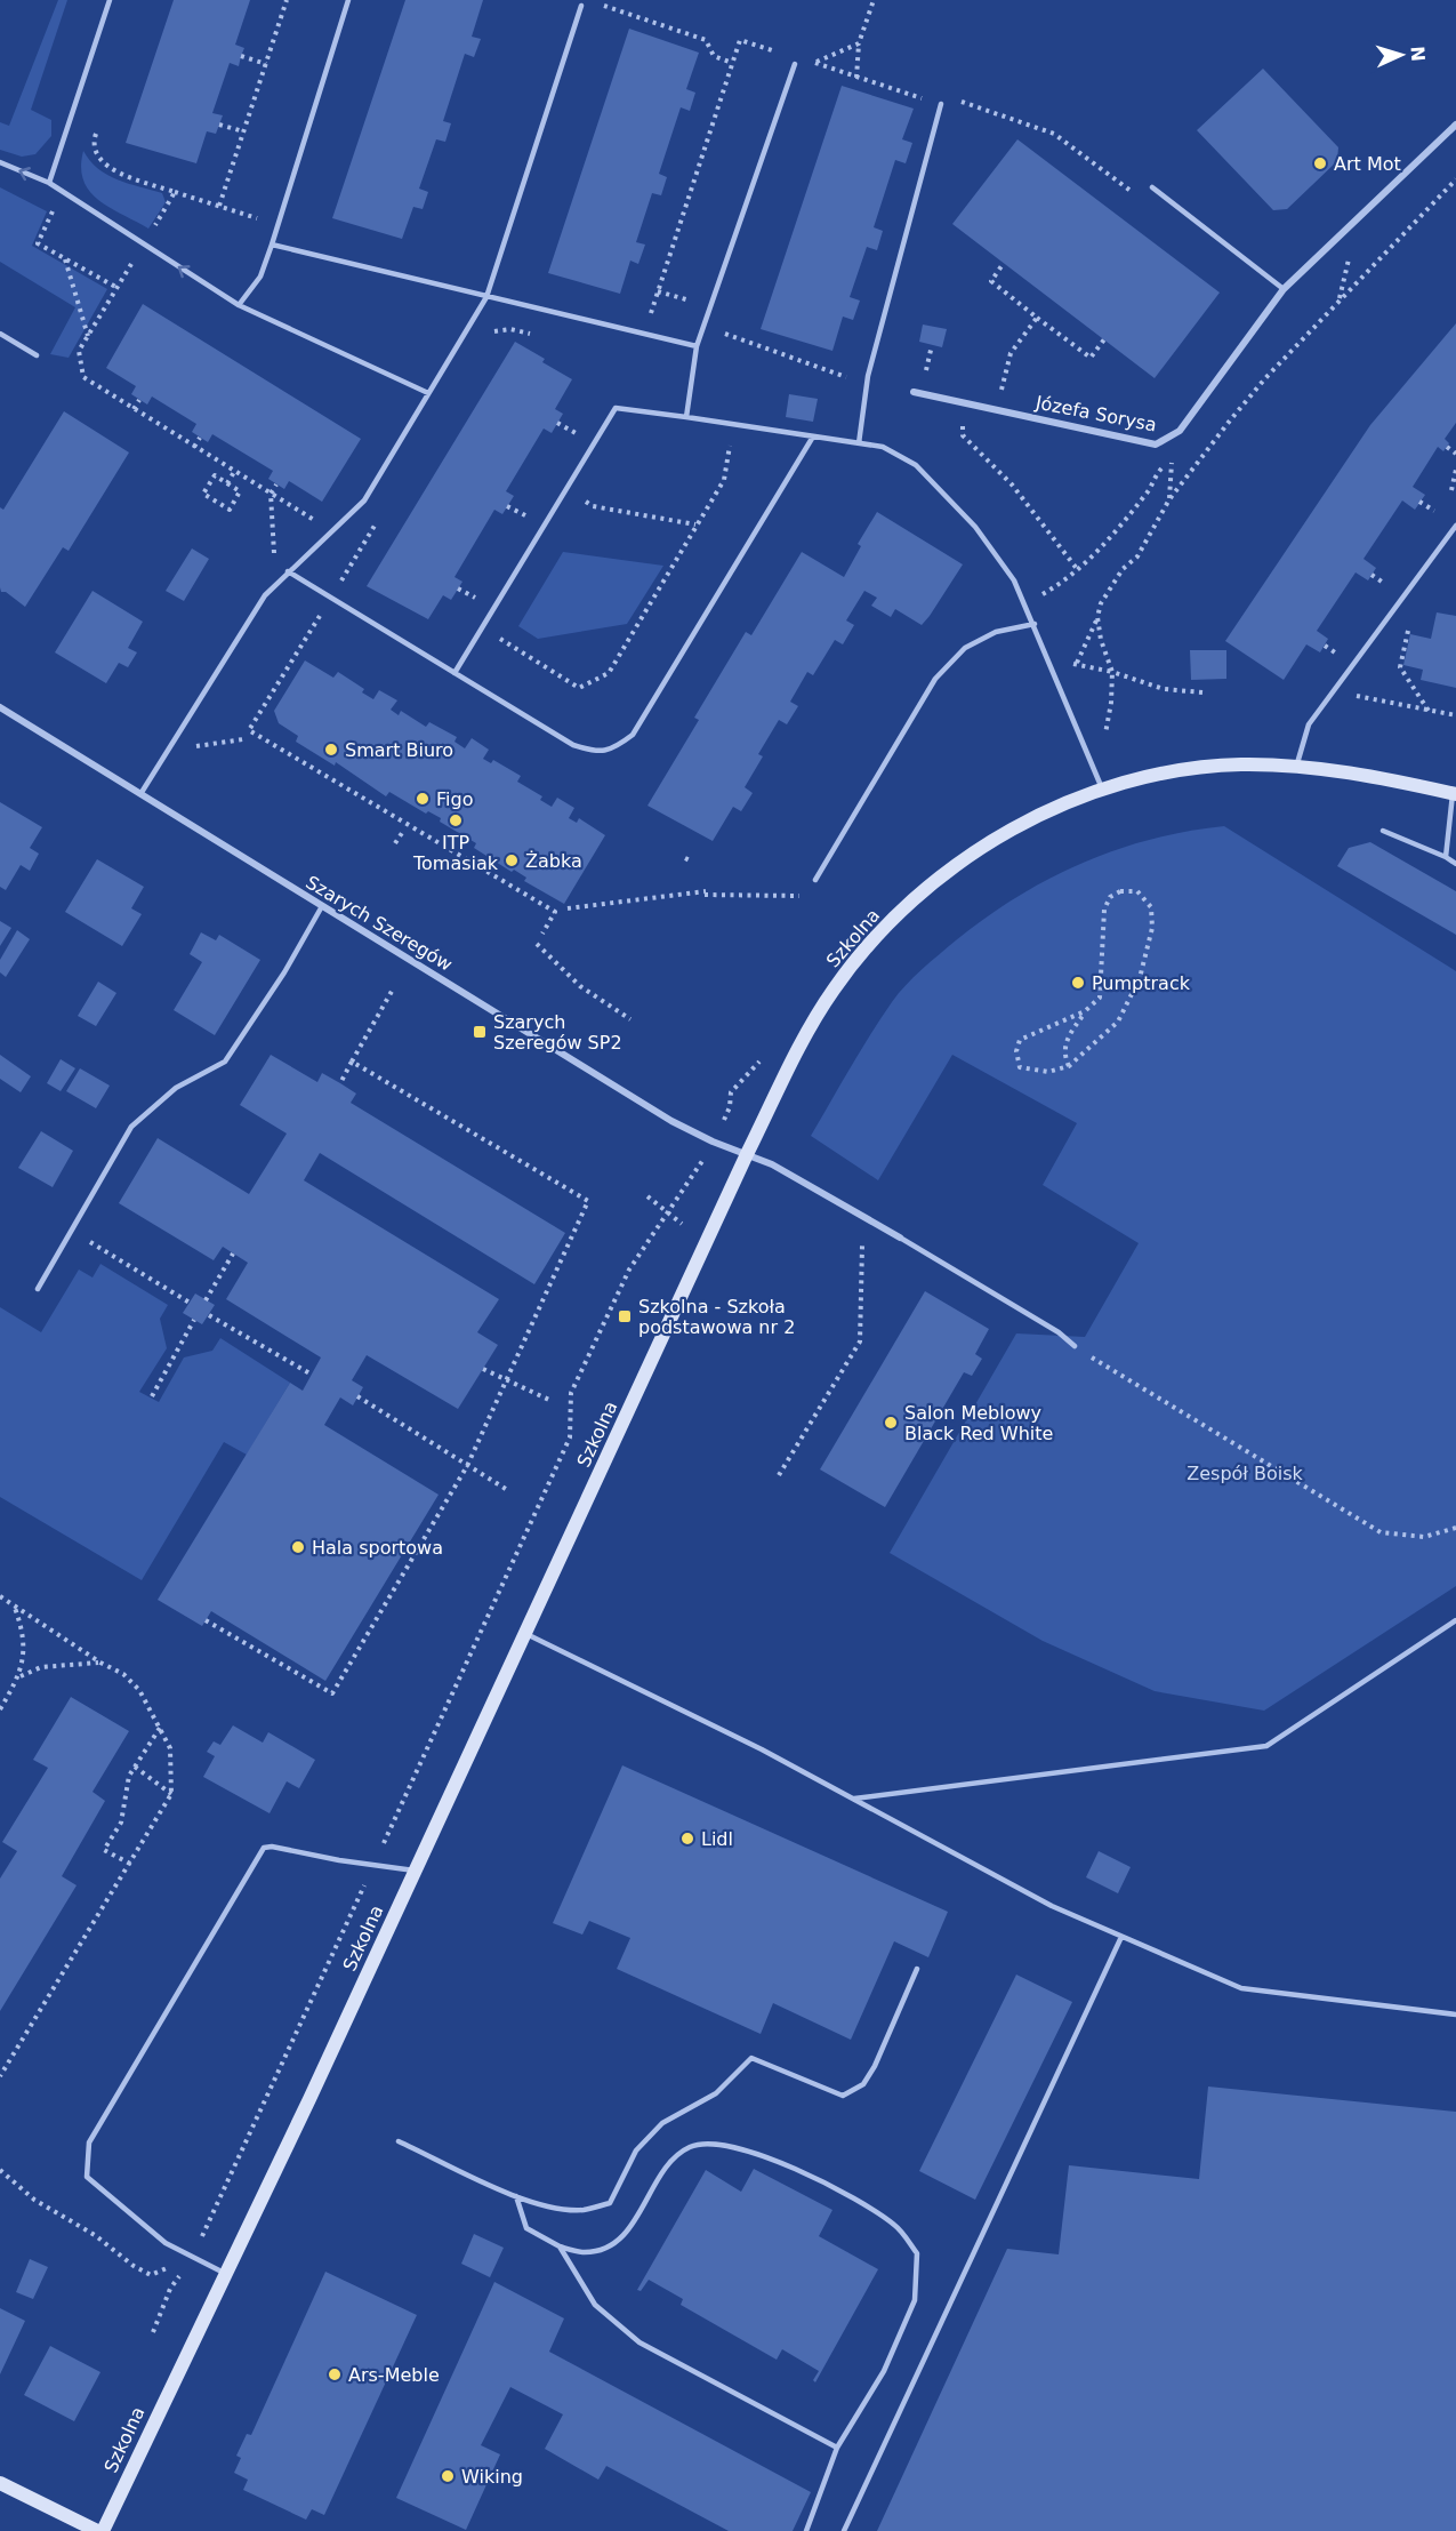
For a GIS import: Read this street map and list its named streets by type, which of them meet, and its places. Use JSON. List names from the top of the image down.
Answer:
{
  "streets": {
    "street": ["Józefa Sorysa", "Szarych Szeregów", "Szkolna"]
  },
  "crossings": [
    ["Szarych Szeregów", "Szkolna"]
  ],
  "parks": ["Zespół Boisk"],
  "places": {
    "other": [
      "Art Mot",
      "Smart Biuro",
      "Figo",
      "ITP Tomasiak",
      "Żabka",
      "Pumptrack",
      "Salon Meblowy Black Red White",
      "Hala sportowa",
      "Lidl",
      "Ars-Meble",
      "Wiking"
    ],
    "transit": ["Szarych Szeregów SP2", "Szkolna - Szkoła podstawowa nr 2"]
  },
  "north": "right"
}
